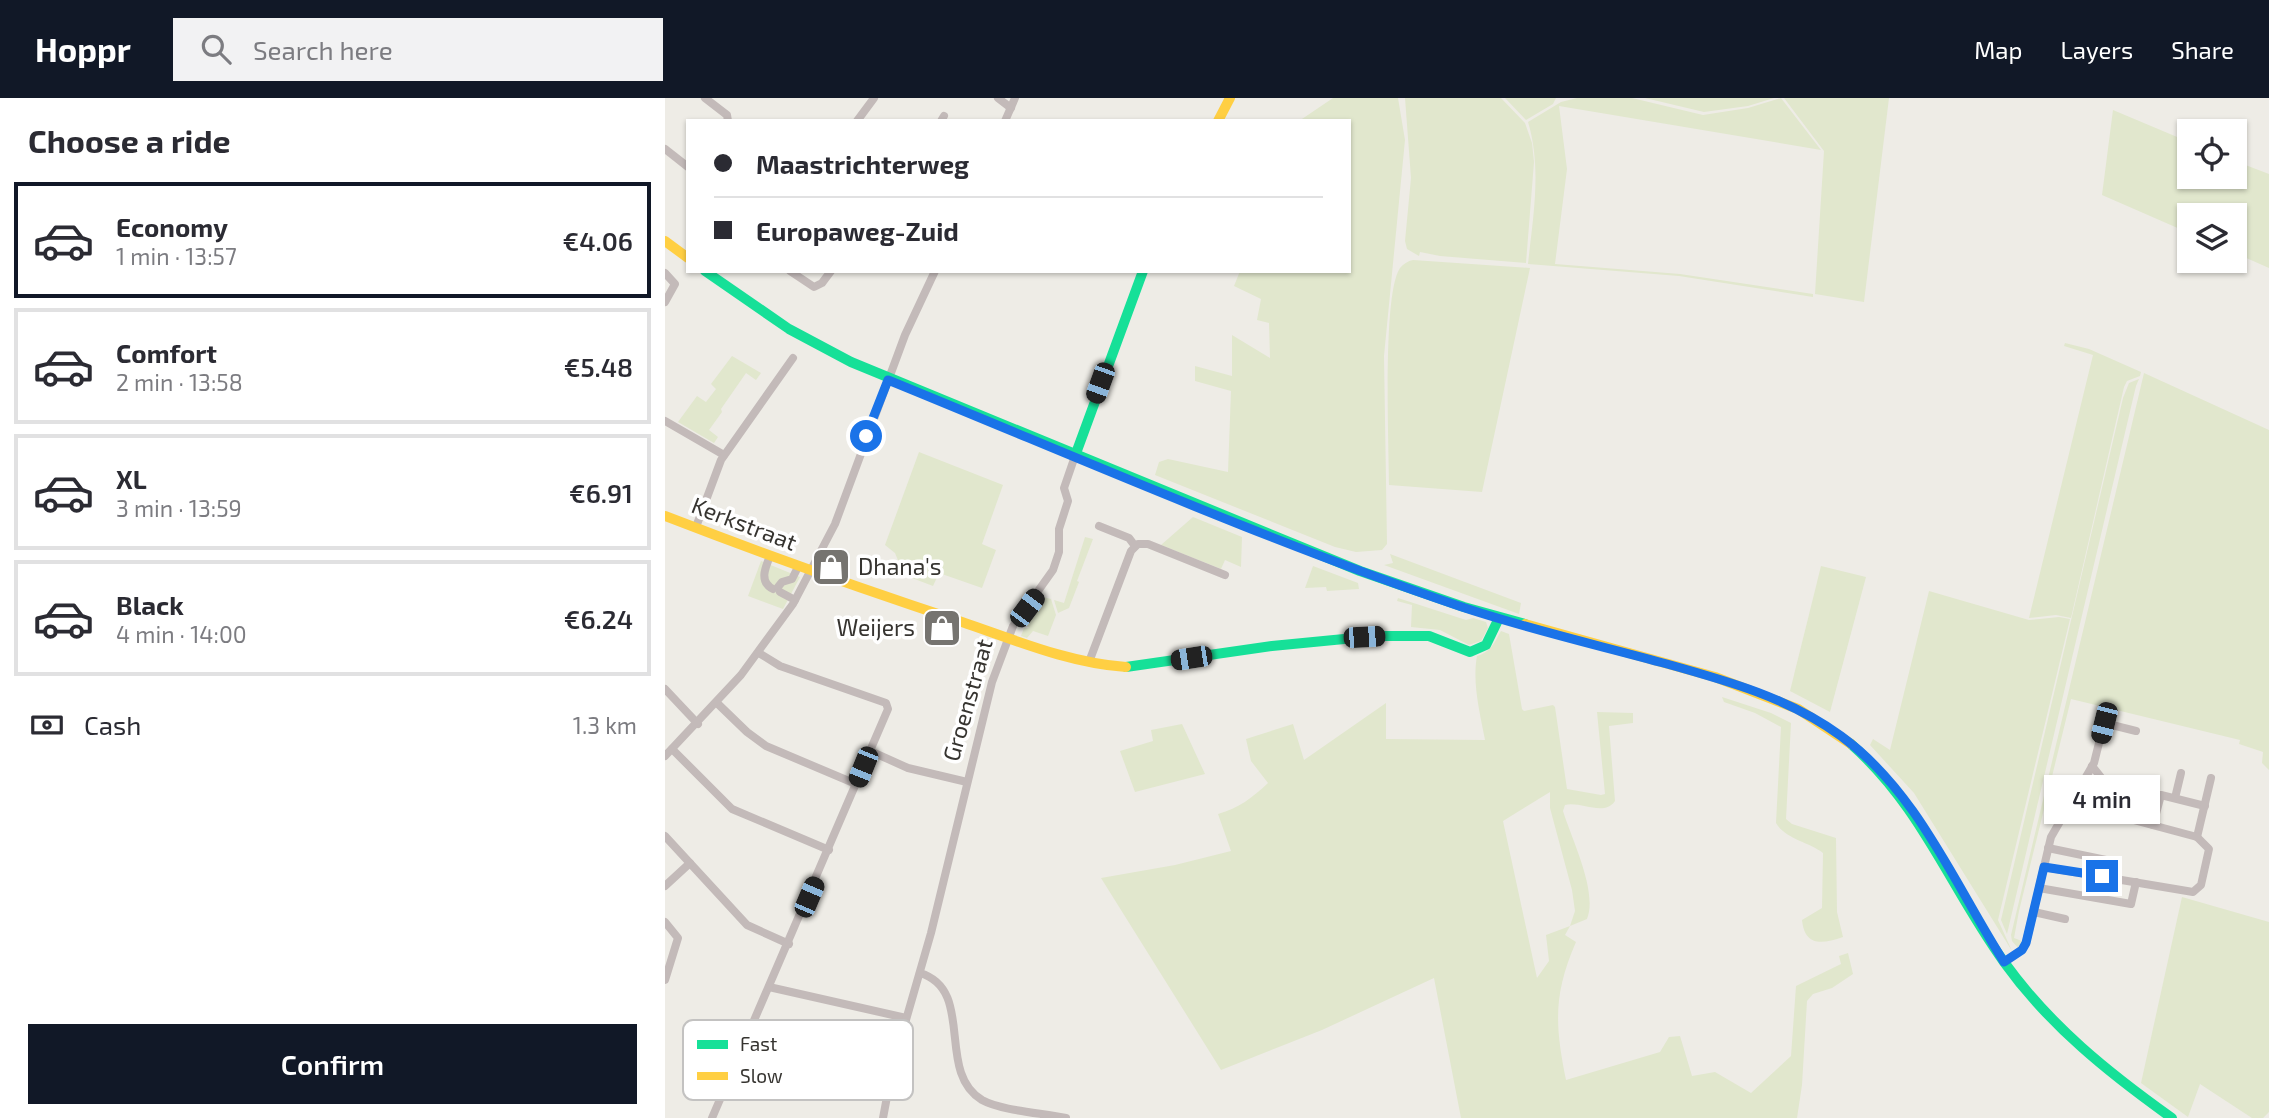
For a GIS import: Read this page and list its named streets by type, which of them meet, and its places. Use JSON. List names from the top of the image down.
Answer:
{
  "streets": {
    "street": ["Kerkstraat", "Groenstraat"]
  },
  "crossings": [
    ["Kerkstraat", "Groenstraat"]
  ],
  "places": {
    "shop": ["Dhana's", "Weijers"]
  },
  "legend": ["Fast", "Slow"],
  "page": {
    "header": "Hoppr",
    "search": "Search here",
    "nav": ["Map", "Layers", "Share"],
    "heading": "Choose a ride",
    "banner": ["Maastrichterweg", "Europaweg-Zuid"],
    "list": [
      {
        "name": "Economy",
        "note": "1 min · 13:57",
        "value": "€4.06"
      },
      {
        "name": "Comfort",
        "note": "2 min · 13:58",
        "value": "€5.48"
      },
      {
        "name": "XL",
        "note": "3 min · 13:59",
        "value": "€6.91"
      },
      {
        "name": "Black",
        "note": "4 min · 14:00",
        "value": "€6.24"
      }
    ],
    "pay": ["Cash", "1.3 km"],
    "bubble": "4 min",
    "buttons": "Confirm"
  }
}
